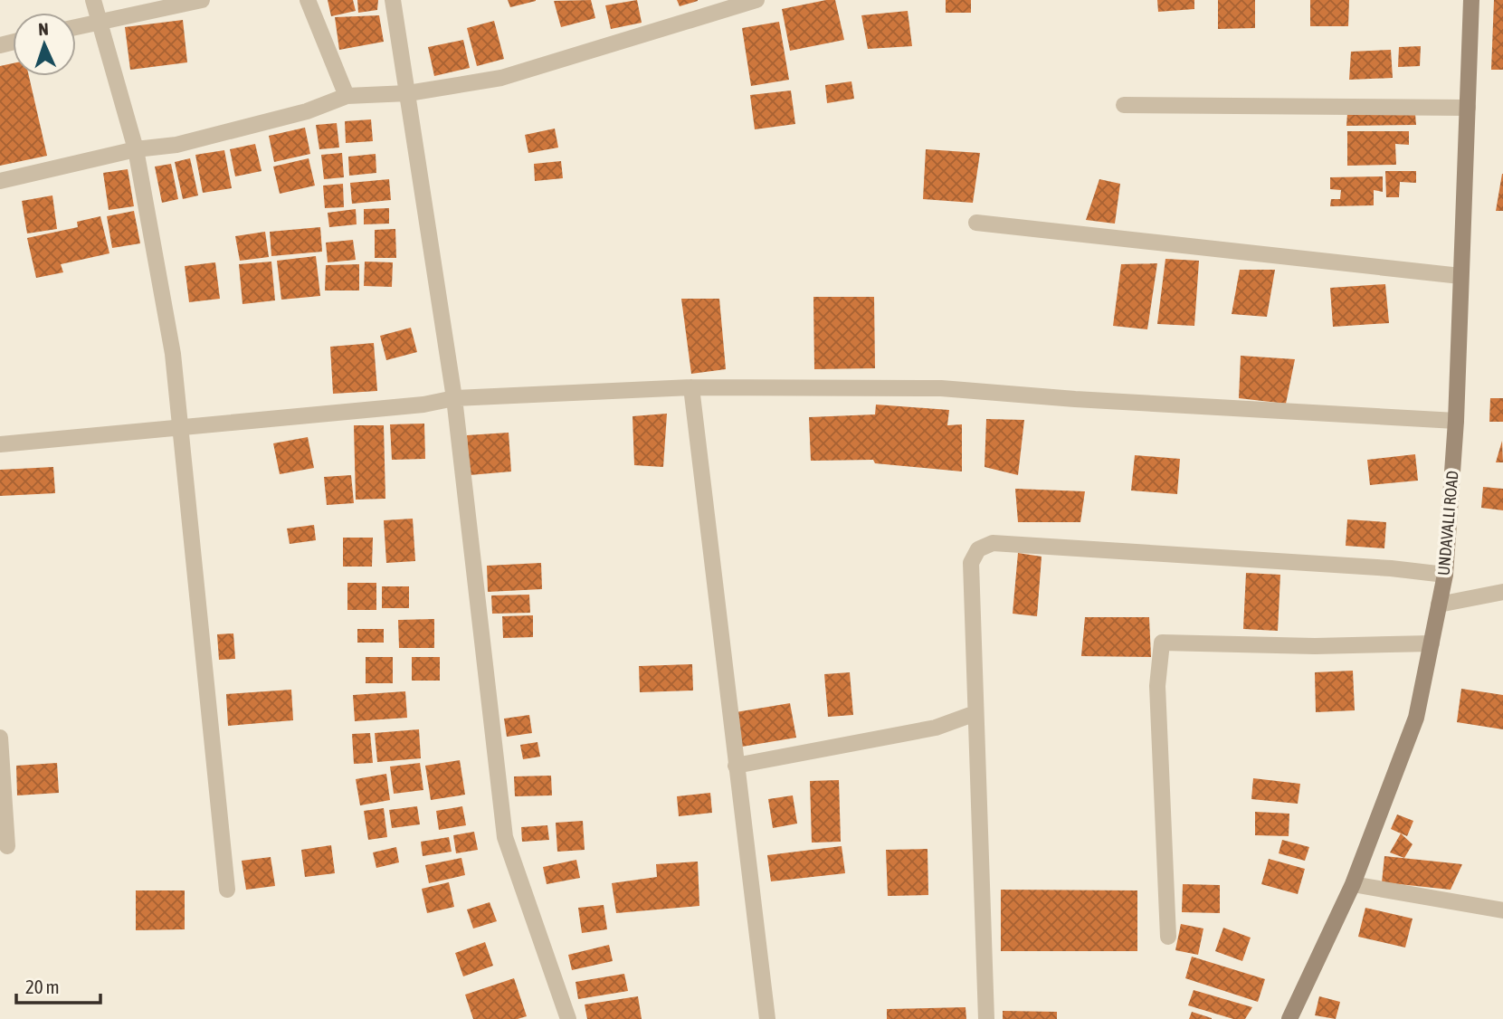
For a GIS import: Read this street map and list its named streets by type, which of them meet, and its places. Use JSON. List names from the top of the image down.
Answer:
{
  "streets": {
    "main road": ["UNDAVALLI ROAD"]
  },
  "scale_bar": "20 m",
  "north": "top"
}
